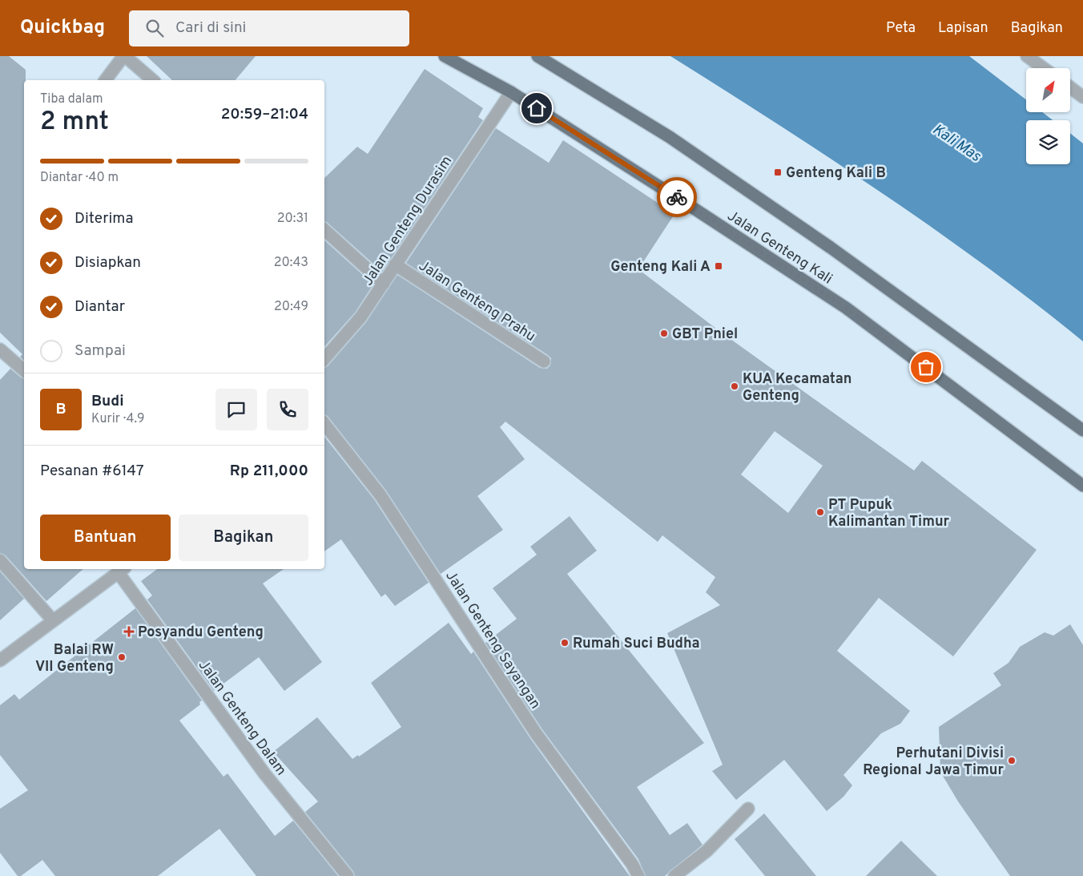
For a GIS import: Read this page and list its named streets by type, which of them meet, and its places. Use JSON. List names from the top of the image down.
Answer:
{
  "streets": {
    "main road": ["Jalan Genteng Kali"],
    "street": [
      "Jalan Genteng Durasim",
      "Jalan Genteng Prahu",
      "Jalan Genteng Sayangan",
      "Jalan Genteng Dalam"
    ]
  },
  "crossings": [
    ["Jalan Genteng Durasim", "Jalan Genteng Kali"],
    ["Jalan Genteng Durasim", "Jalan Genteng Prahu"]
  ],
  "water": ["Kali Mas"],
  "places": {
    "transit": ["Genteng Kali B", "Genteng Kali A"],
    "other": [
      "GBT Pniel",
      "KUA Kecamatan Genteng",
      "PT Pupuk Kalimantan Timur",
      "Rumah Suci Budha",
      "Balai RW VII Genteng",
      "Perhutani Divisi Regional Jawa Timur"
    ],
    "health": ["Posyandu Genteng"]
  },
  "north": "top right",
  "page": {
    "header": "Quickbag",
    "search": "Cari di sini",
    "nav": ["Peta", "Lapisan", "Bagikan"],
    "heading": ["2 mnt", "Tiba dalam", "20:59–21:04"],
    "panel": [
      "Budi",
      "Kurir · 4.9",
      "Pesanan #6147",
      "Rp 211,000"
    ],
    "bar": "Diantar · 40 m",
    "list": [
      ["Diterima", "20:31"],
      ["Disiapkan", "20:43"],
      ["Diantar", "20:49"],
      "Sampai"
    ],
    "round": "B",
    "buttons": ["Bantuan", "Bagikan"]
  }
}
